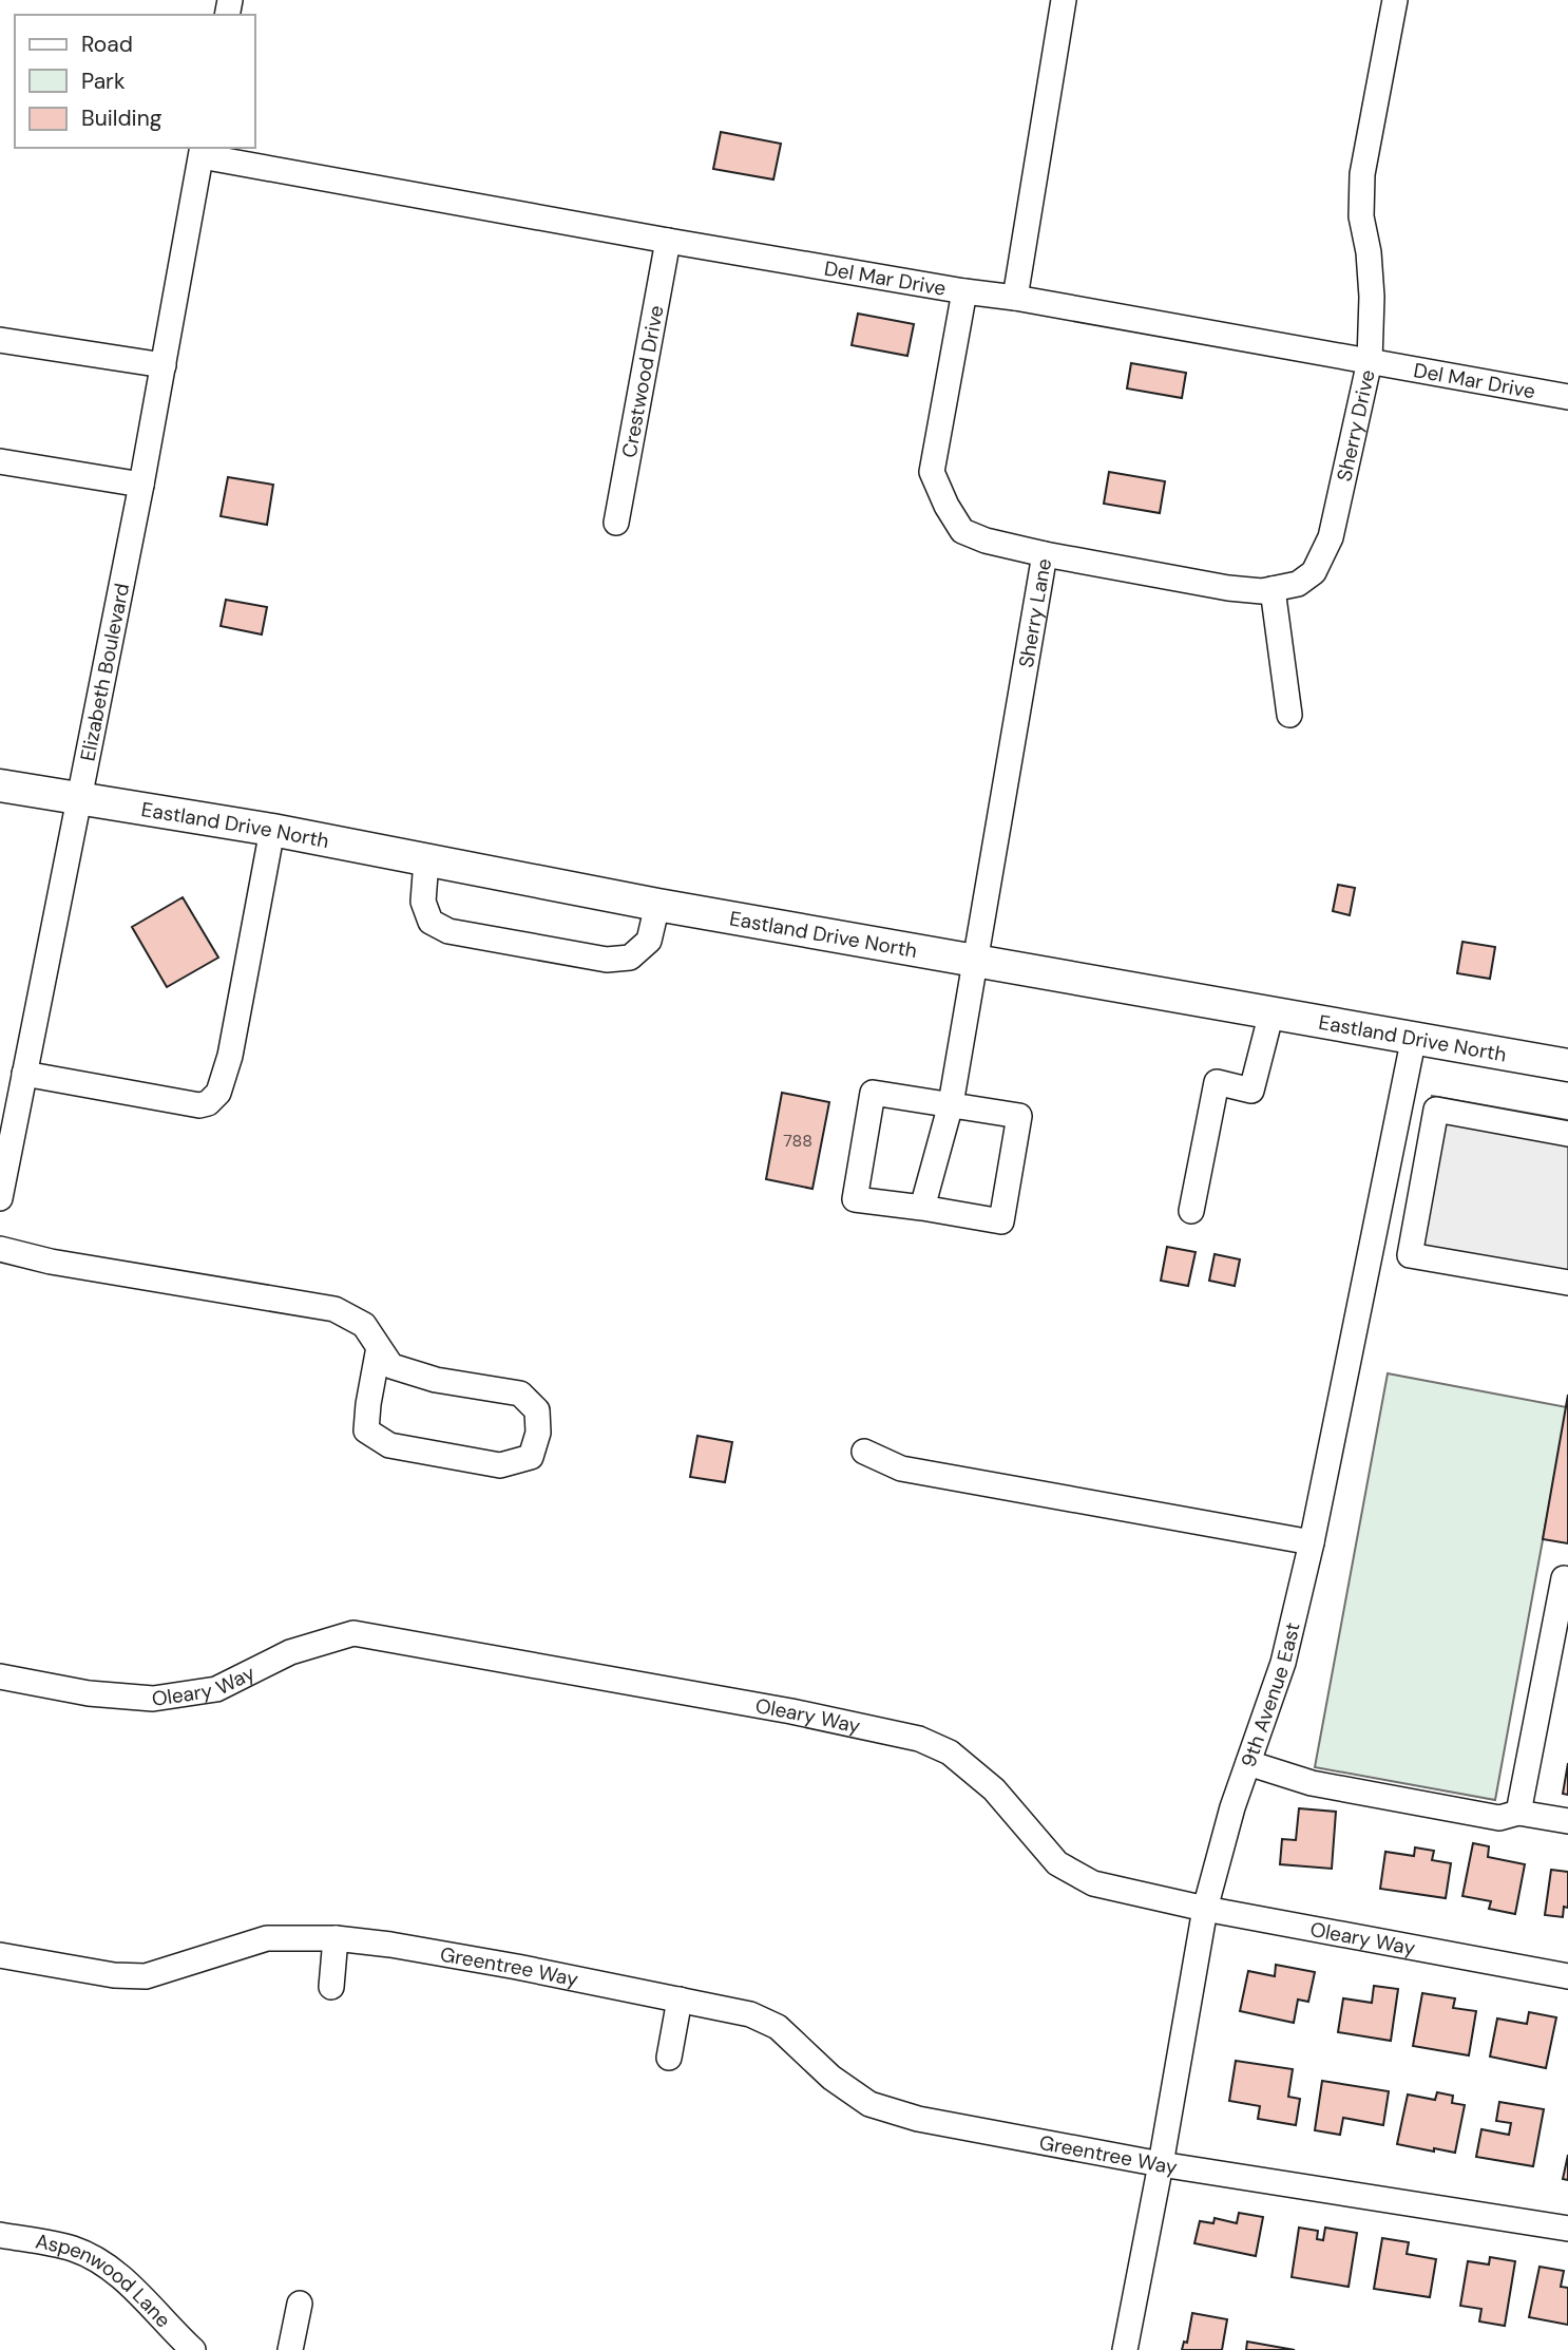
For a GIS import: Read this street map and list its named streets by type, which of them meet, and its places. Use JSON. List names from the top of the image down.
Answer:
{
  "streets": {
    "main road": ["Eastland Drive North"],
    "street": [
      "Del Mar Drive",
      "Crestwood Drive",
      "Sherry Drive",
      "Sherry Lane",
      "Elizabeth Boulevard",
      "Oleary Way",
      "9th Avenue East",
      "Greentree Way",
      "Aspenwood Lane"
    ]
  },
  "crossings": [
    ["Del Mar Drive", "Crestwood Drive"],
    ["Del Mar Drive", "Sherry Drive"],
    ["Del Mar Drive", "Sherry Lane"],
    ["Del Mar Drive", "Elizabeth Boulevard"],
    ["Sherry Drive", "Sherry Lane"],
    ["Sherry Lane", "Eastland Drive North"],
    ["Elizabeth Boulevard", "Eastland Drive North"],
    ["Eastland Drive North", "9th Avenue East"],
    ["Oleary Way", "9th Avenue East"],
    ["9th Avenue East", "Greentree Way"]
  ],
  "house_numbers": ["788"],
  "legend": ["Road", "Park", "Building"]
}
